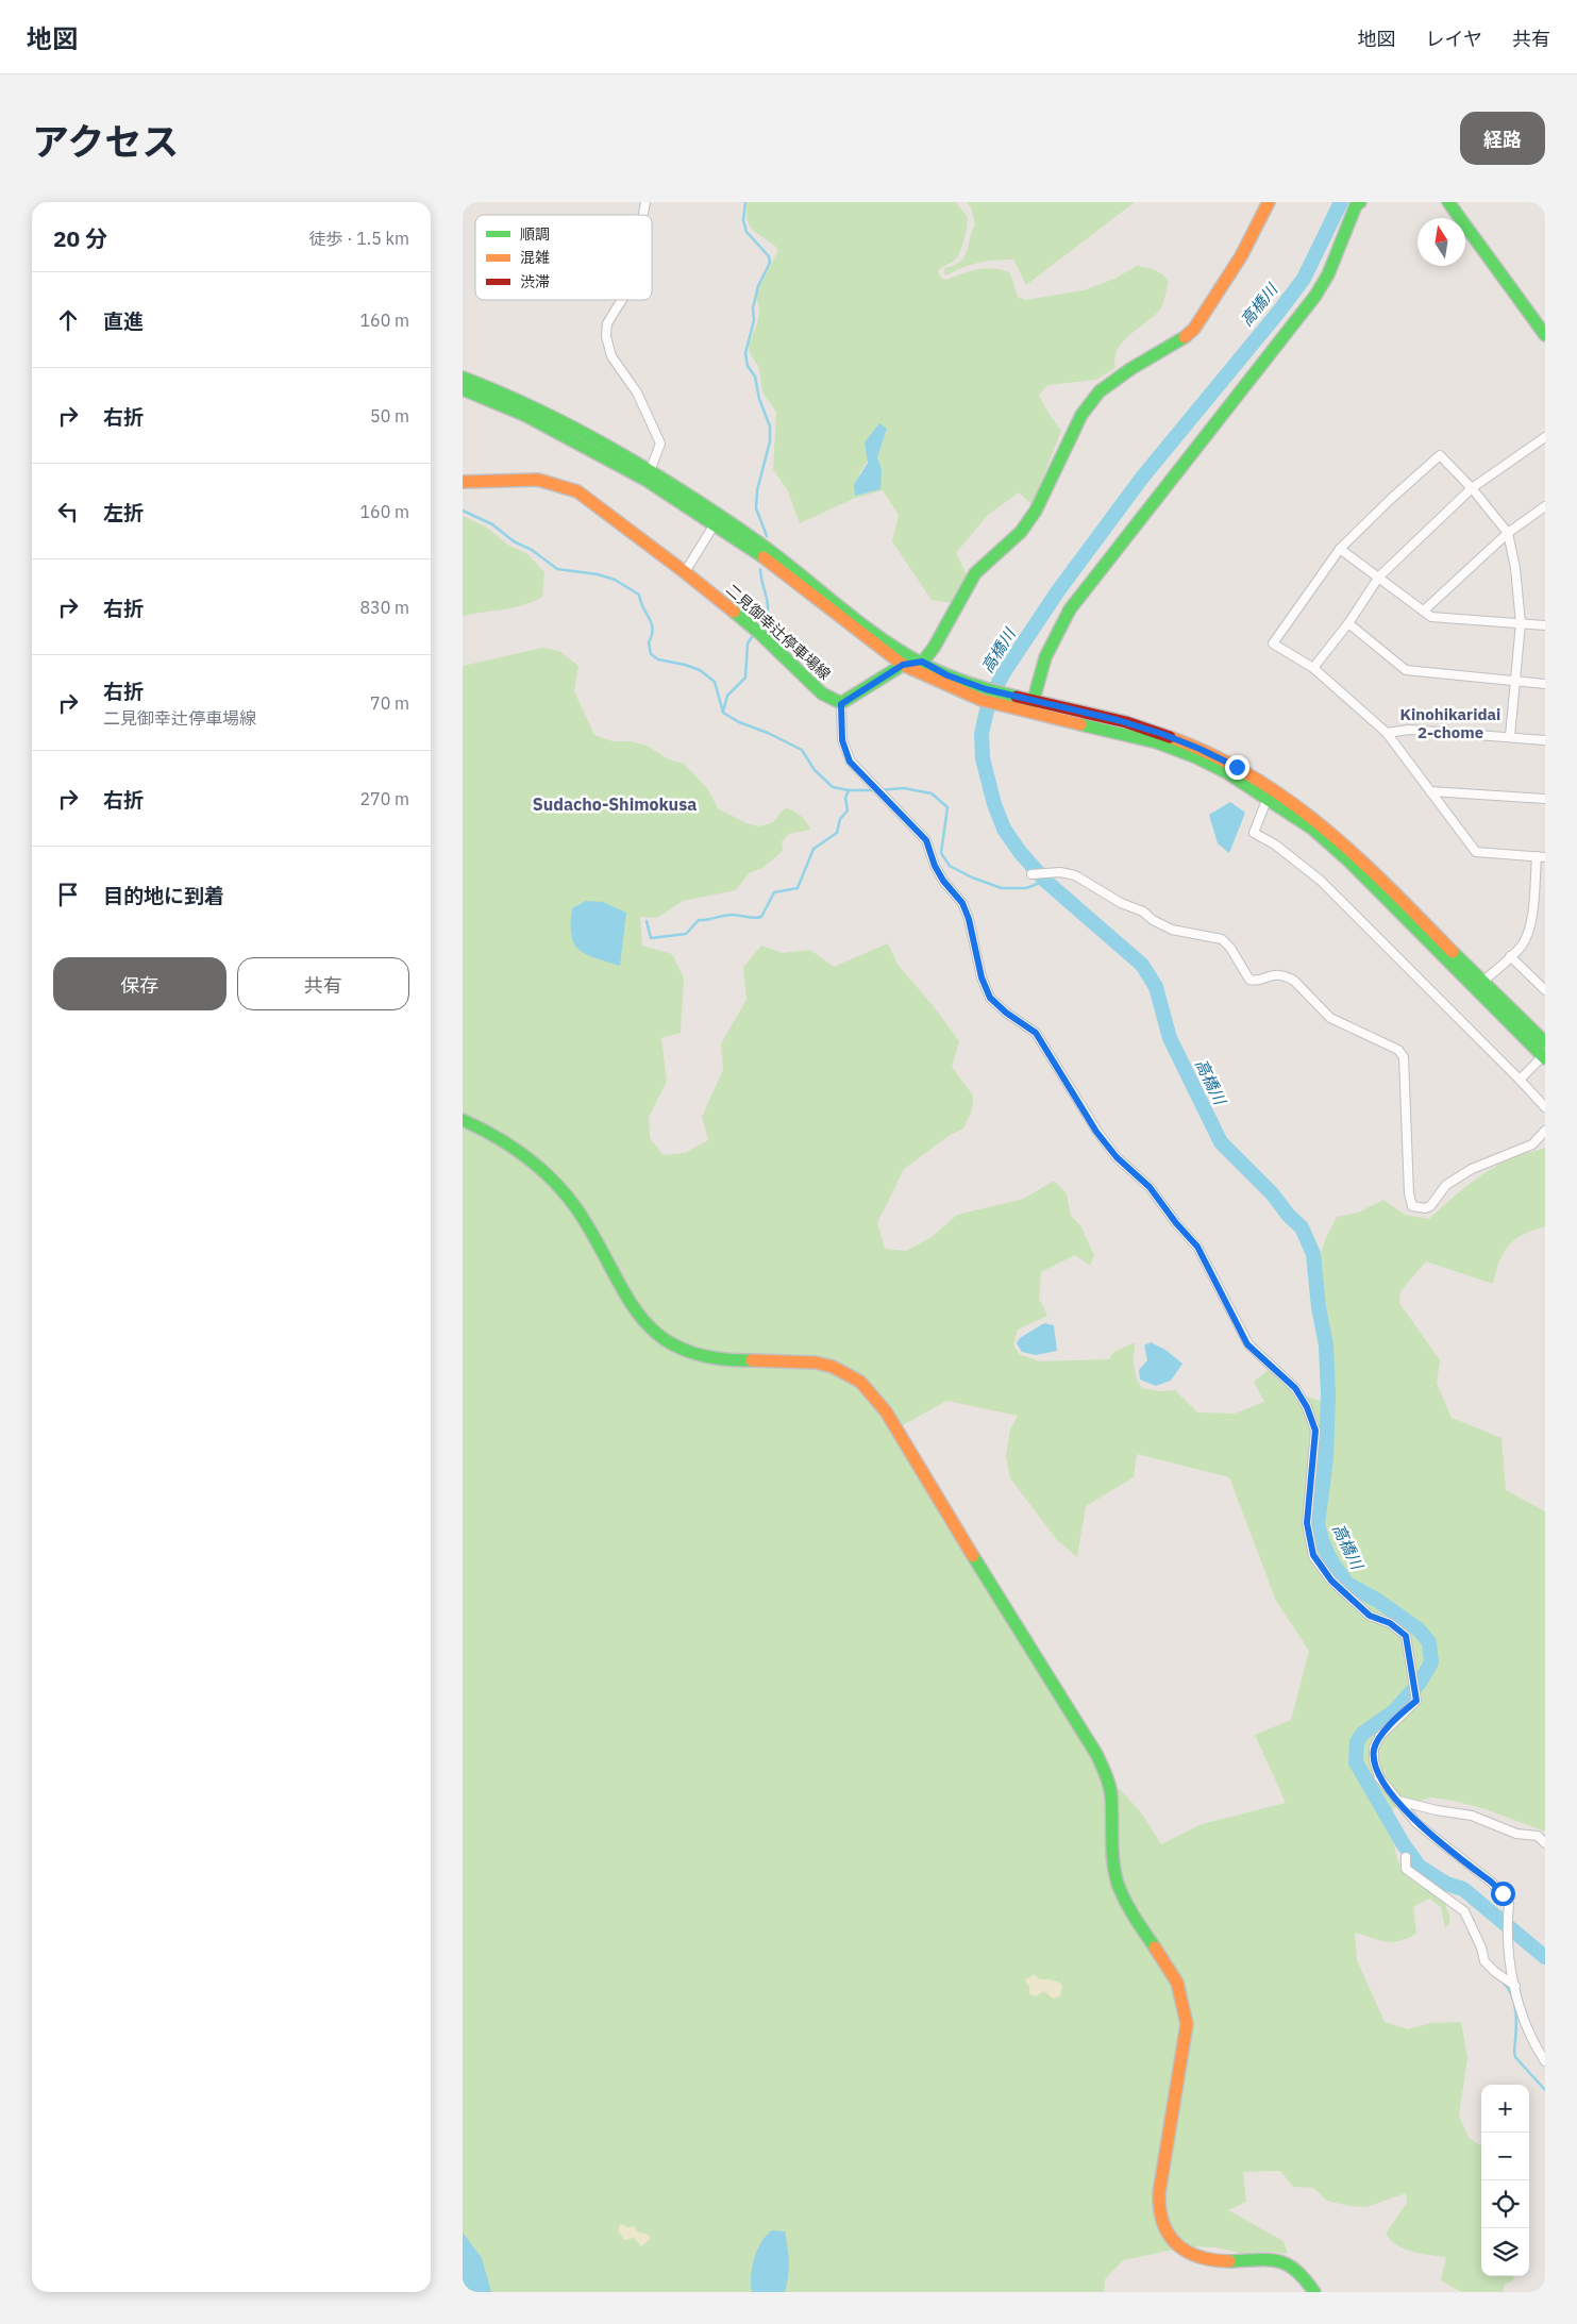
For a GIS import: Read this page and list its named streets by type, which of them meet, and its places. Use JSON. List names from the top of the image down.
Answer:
{
  "streets": {
    "street": ["二見御幸辻停車場線"]
  },
  "districts": ["Kinohikaridai 2-chome", "Sudacho-Shimokusa"],
  "water": ["高橋川"],
  "legend": ["順調", "混雑", "渋滞"],
  "north": "top",
  "page": {
    "header": "地図",
    "nav": ["地図", "レイヤ", "共有"],
    "title": "アクセス",
    "buttons": [
      "経路",
      ["保存", "共有"]
    ],
    "heading": ["20 分", "徒歩 · 1.5 km"],
    "list": [
      ["直進", "160 m"],
      ["右折", "50 m"],
      ["左折", "160 m"],
      ["右折", "830 m"],
      ["右折", "二見御幸辻停車場線", "70 m"],
      ["右折", "270 m"],
      "目的地に到着"
    ],
    "map_buttons": ["+", "−"]
  }
}
